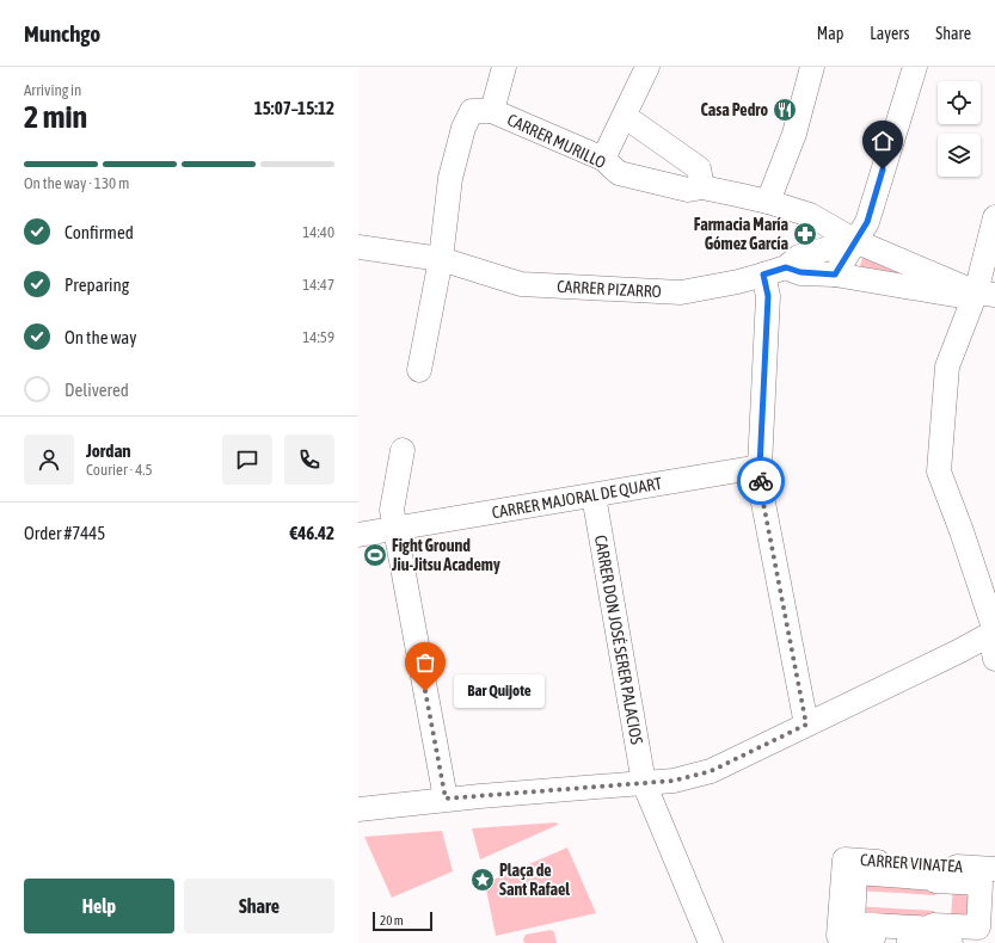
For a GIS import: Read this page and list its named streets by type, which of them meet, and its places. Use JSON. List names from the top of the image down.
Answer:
{
  "streets": {
    "street": [
      "CARRER MURILLO",
      "CARRER PIZARRO",
      "CARRER MAJORAL DE QUART",
      "CARRER DON JOSÉ SERER PALACIOS",
      "CARRER VINATEA"
    ]
  },
  "crossings": [
    ["CARRER MURILLO", "CARRER PIZARRO"],
    ["CARRER MAJORAL DE QUART", "CARRER DON JOSÉ SERER PALACIOS"]
  ],
  "places": {
    "restaurant": ["Casa Pedro"],
    "pharmacy": ["Farmacia María Gómez García"],
    "sports": ["Fight Ground Jiu-Jitsu Academy"],
    "other": ["Bar Quijote"],
    "place": ["Plaça de Sant Rafael"]
  },
  "scale_bar": "20 m",
  "page": {
    "header": "Munchgo",
    "nav": ["Map", "Layers", "Share"],
    "heading": ["2 min", "Arriving in", "15:07–15:12"],
    "panel": [
      "Jordan",
      "Courier · 4.5",
      "Order #7445",
      "€46.42"
    ],
    "bar": "On the way · 130 m",
    "list": [
      ["Confirmed", "14:40"],
      ["Preparing", "14:47"],
      ["On the way", "14:59"],
      "Delivered"
    ],
    "bubble": "Bar Quijote",
    "buttons": ["Help", "Share"],
    "scale": "20 m"
  }
}
